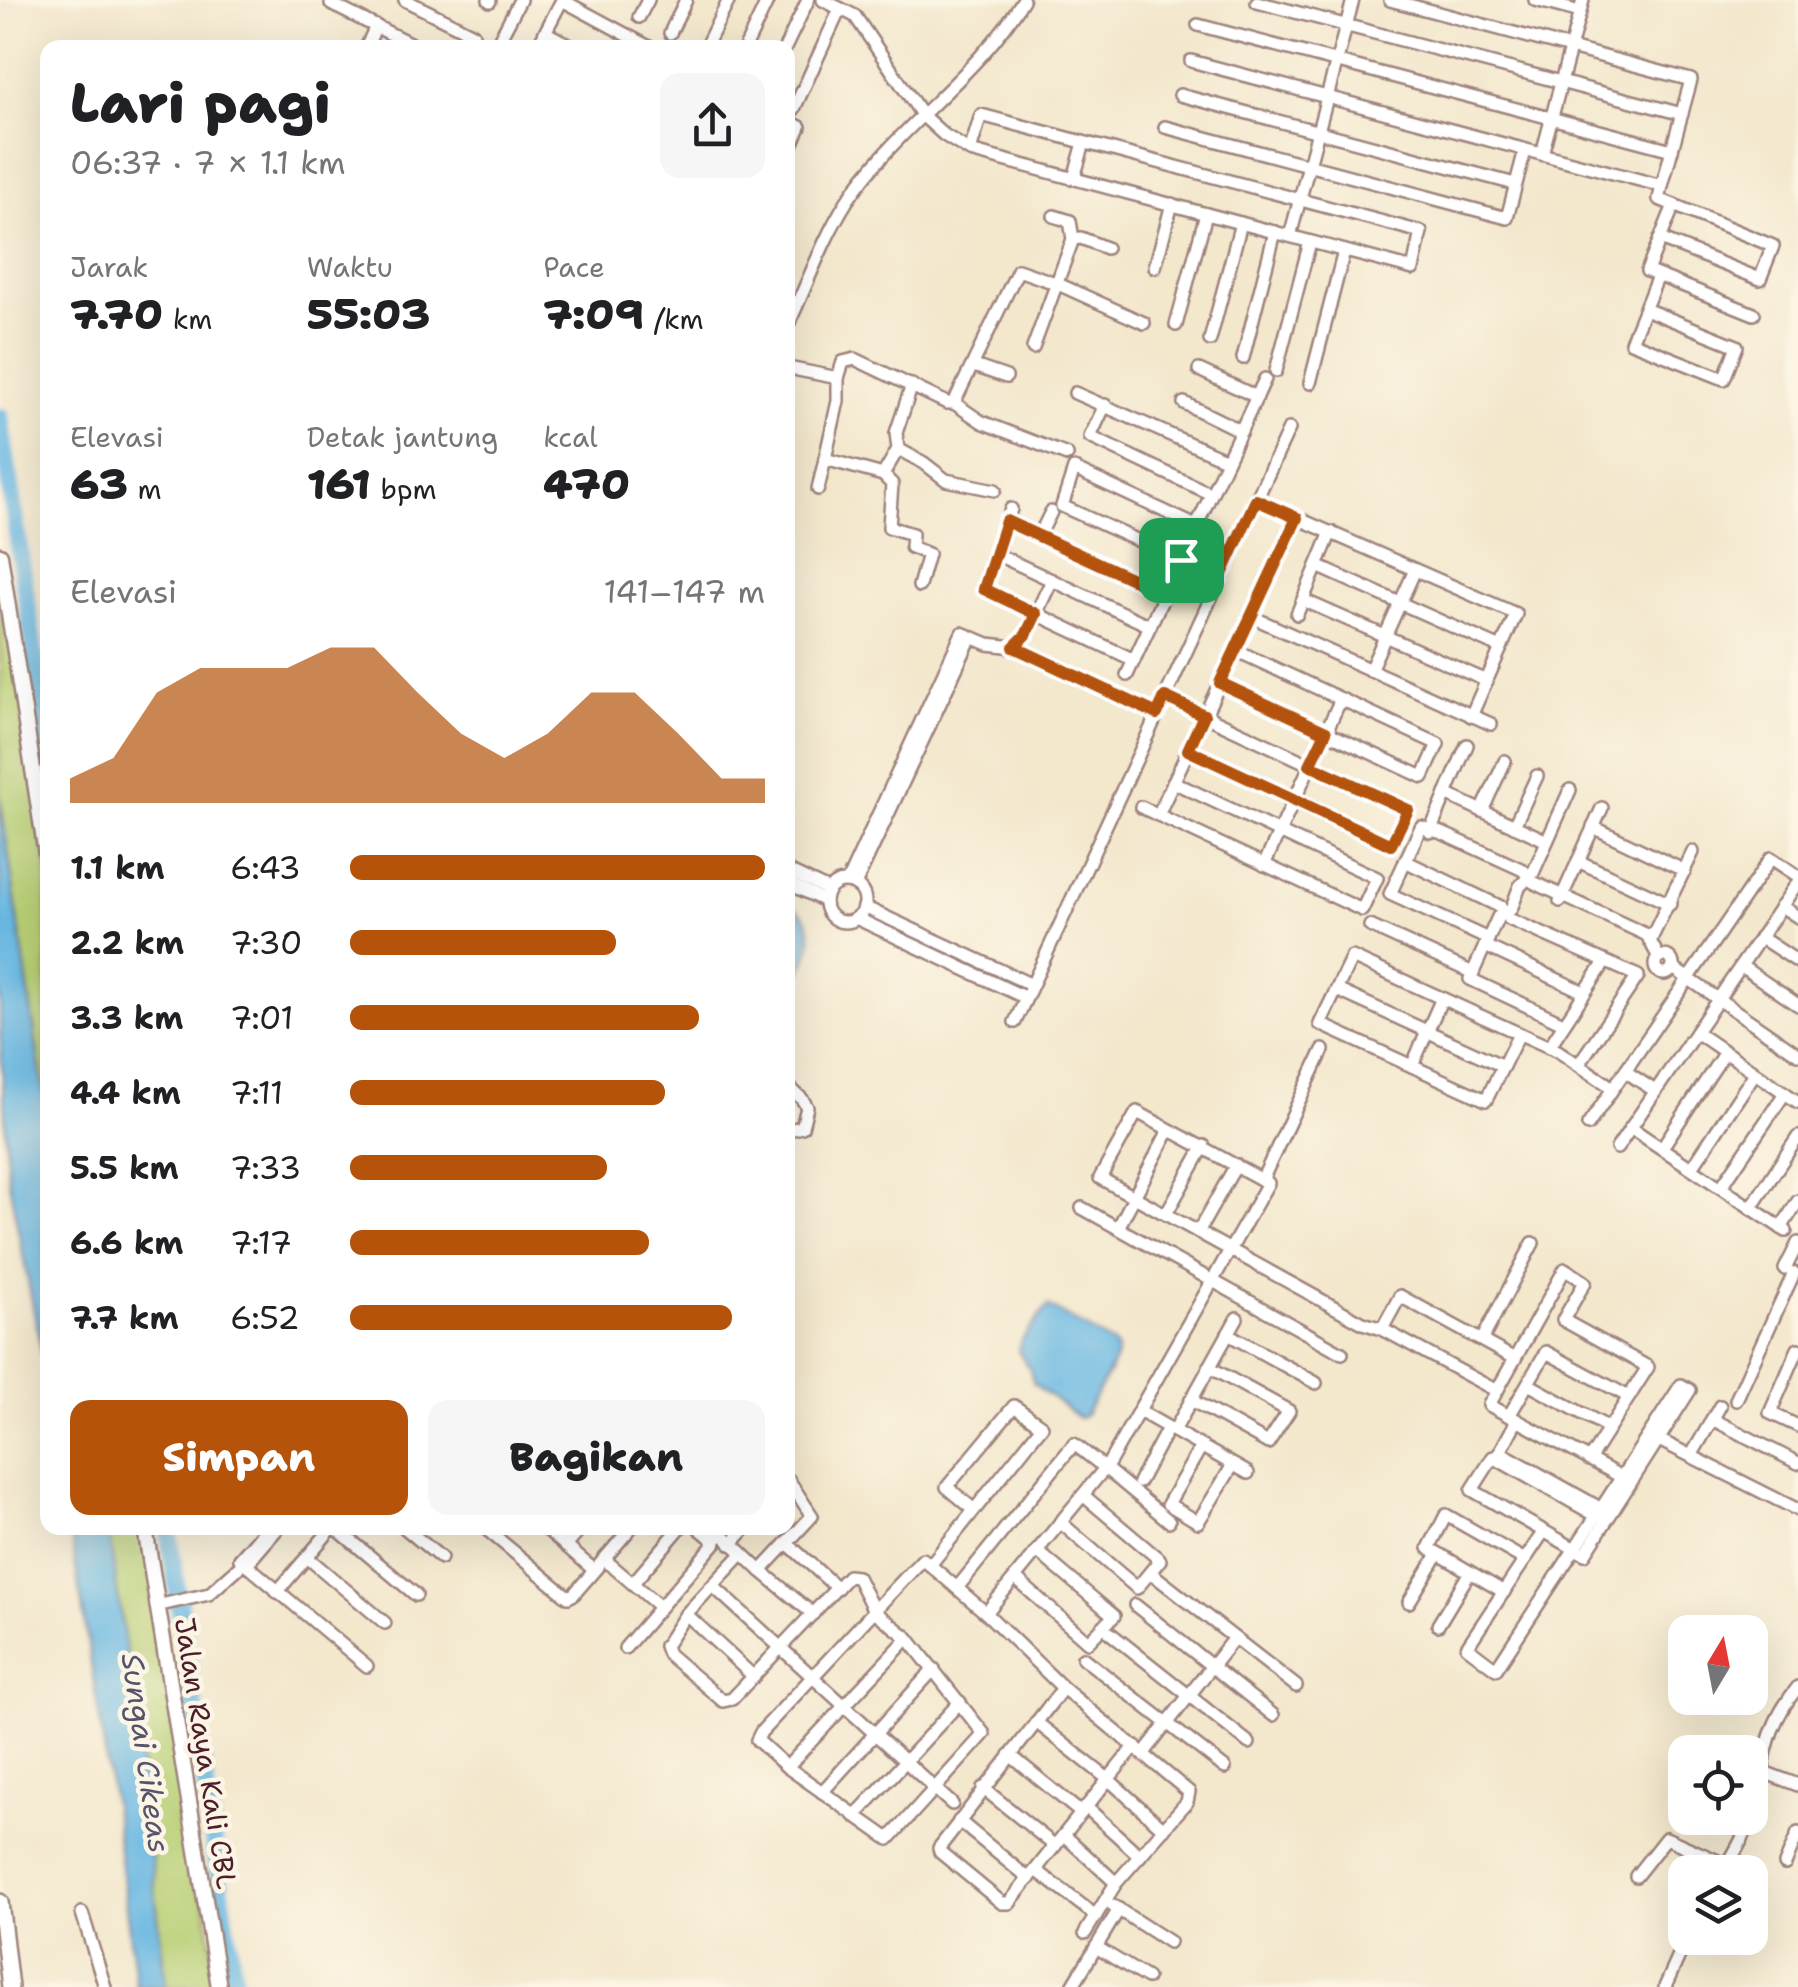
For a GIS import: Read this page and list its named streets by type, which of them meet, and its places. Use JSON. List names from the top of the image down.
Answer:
{
  "streets": {
    "main road": ["Jalan Raya Kali CBL"]
  },
  "water": ["Sungai Cikeas"],
  "north": "top",
  "page": {
    "heading": ["Lari pagi", "06:37 · 7 × 1.1 km"],
    "stats": [
      ["Jarak", "7.70 km"],
      ["Waktu", "55:03"],
      ["Pace", "7:09 /km"],
      ["Elevasi", "63 m"],
      ["Detak jantung", "161 bpm"],
      ["kcal", "470"]
    ],
    "chart": ["Elevasi", "141–147 m"],
    "list": [
      {
        "name": "1.1 km",
        "note": "6:43"
      },
      {
        "name": "2.2 km",
        "note": "7:30"
      },
      {
        "name": "3.3 km",
        "note": "7:01"
      },
      {
        "name": "4.4 km",
        "note": "7:11"
      },
      {
        "name": "5.5 km",
        "note": "7:33"
      },
      {
        "name": "6.6 km",
        "note": "7:17"
      },
      {
        "name": "7.7 km",
        "note": "6:52"
      }
    ],
    "buttons": ["Simpan", "Bagikan"]
  }
}
